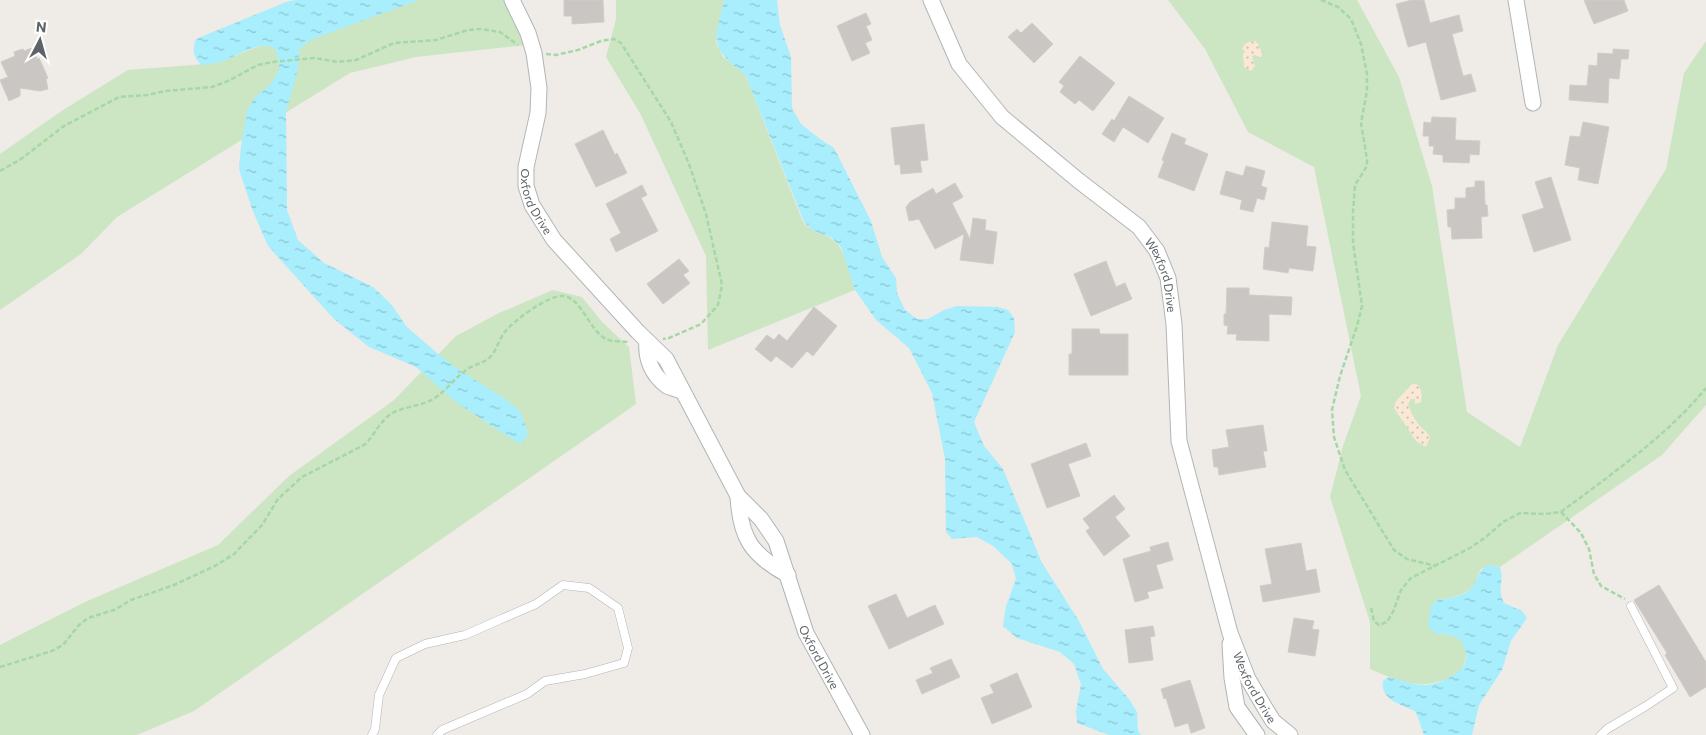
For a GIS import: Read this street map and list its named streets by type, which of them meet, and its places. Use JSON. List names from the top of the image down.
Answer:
{
  "streets": {
    "street": ["Oxford Drive", "Wexford Drive"]
  },
  "north": "top"
}
